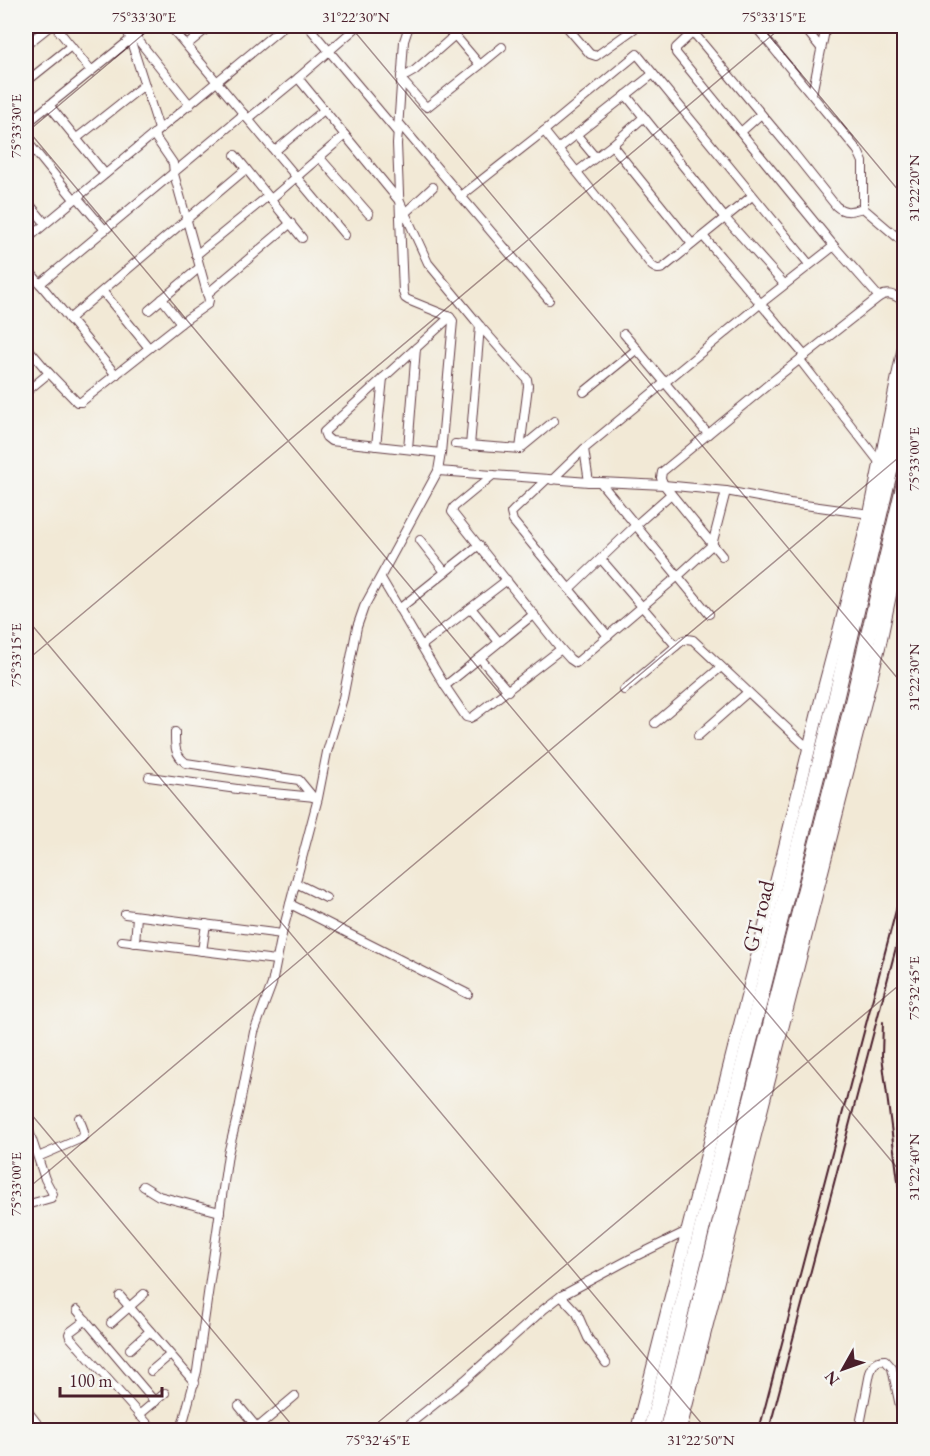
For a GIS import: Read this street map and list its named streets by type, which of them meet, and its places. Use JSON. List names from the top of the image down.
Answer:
{
  "streets": {
    "highway": ["GT road"]
  },
  "scale_bar": "100 m",
  "north": "bottom left",
  "coordinates": [
    "75°33'30\"E",
    "31°22'30\"N",
    "75°33'15\"E",
    "31°22'20\"N",
    "75°33'00\"E",
    "75°32'45\"E",
    "31°22'40\"N",
    "31°22'50\"N"
  ]
}
